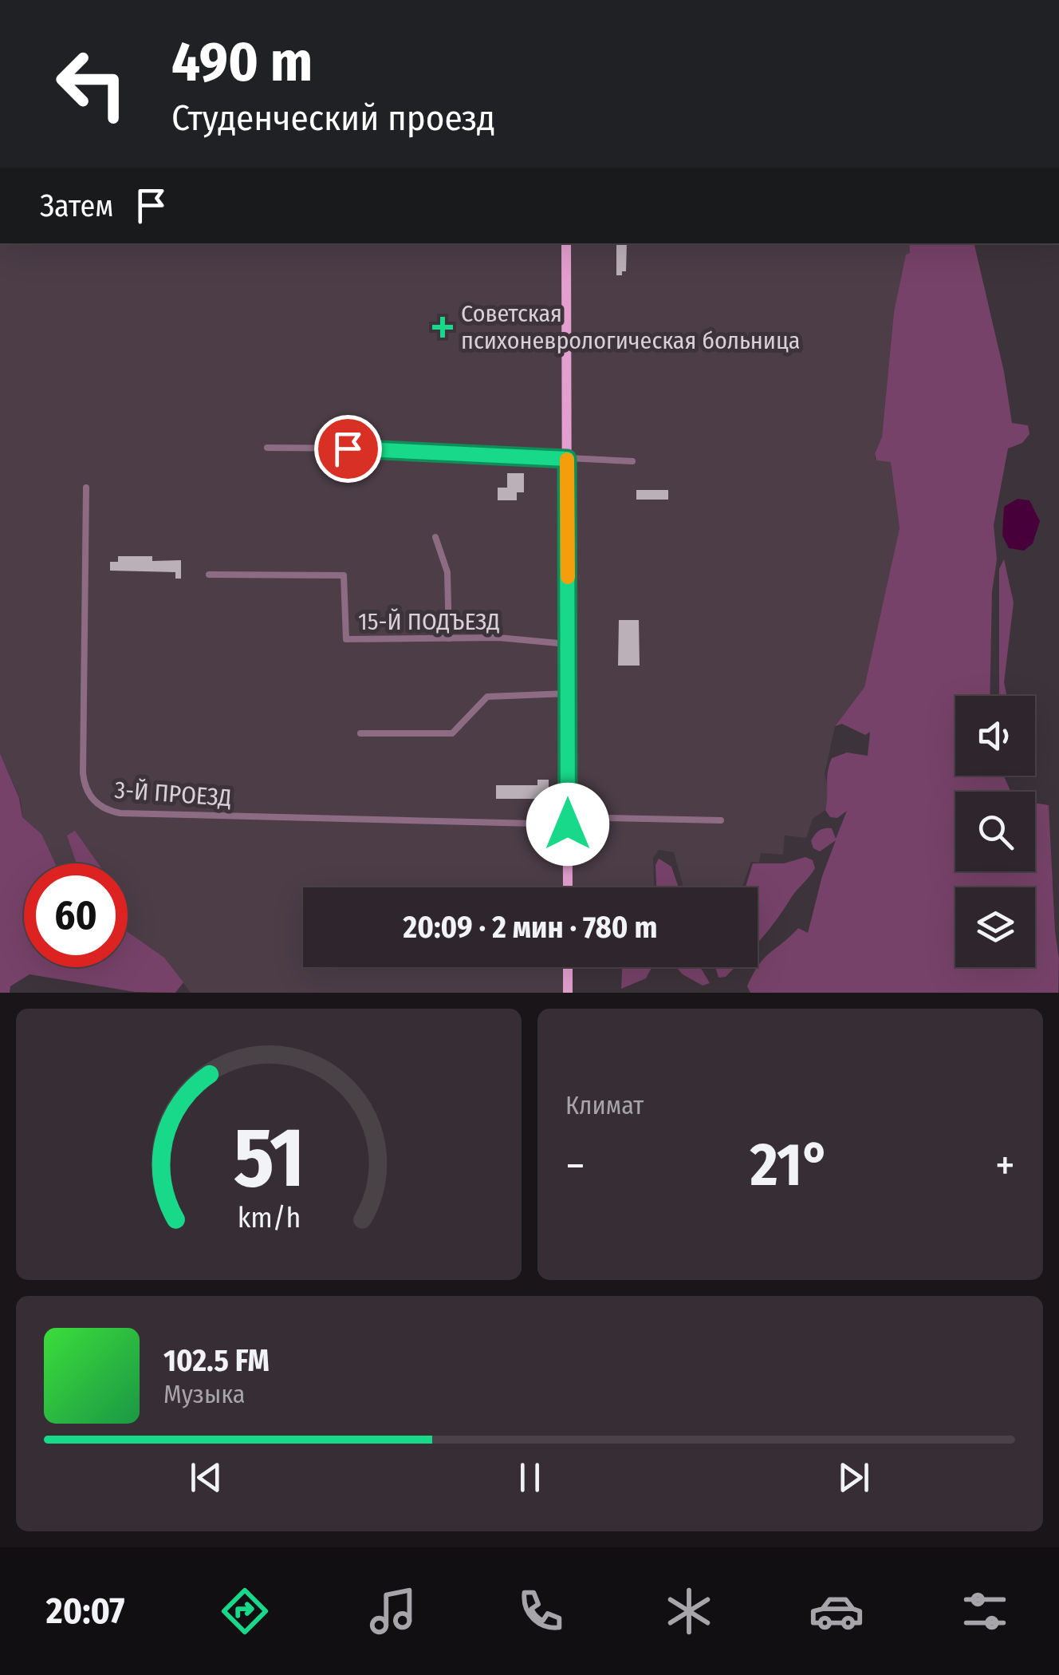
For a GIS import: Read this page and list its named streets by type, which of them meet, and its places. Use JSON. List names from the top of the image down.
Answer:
{
  "streets": {
    "street": ["15-Й ПОДЪЕЗД", "3-Й ПРОЕЗД"]
  },
  "places": {
    "health": ["Советская психоневрологическая больница"]
  },
  "page": {
    "turn": ["490 m", "Студенческий проезд"],
    "then": "Затем",
    "limit": "60",
    "trip": "20:09 · 2 мин · 780 m",
    "tile": "Климат",
    "heat": ["−", "21°", "+"],
    "song": ["102.5 FM", "Музыка"],
    "tabs": "20:07",
    "gauge": ["51", "km/h"]
  }
}
